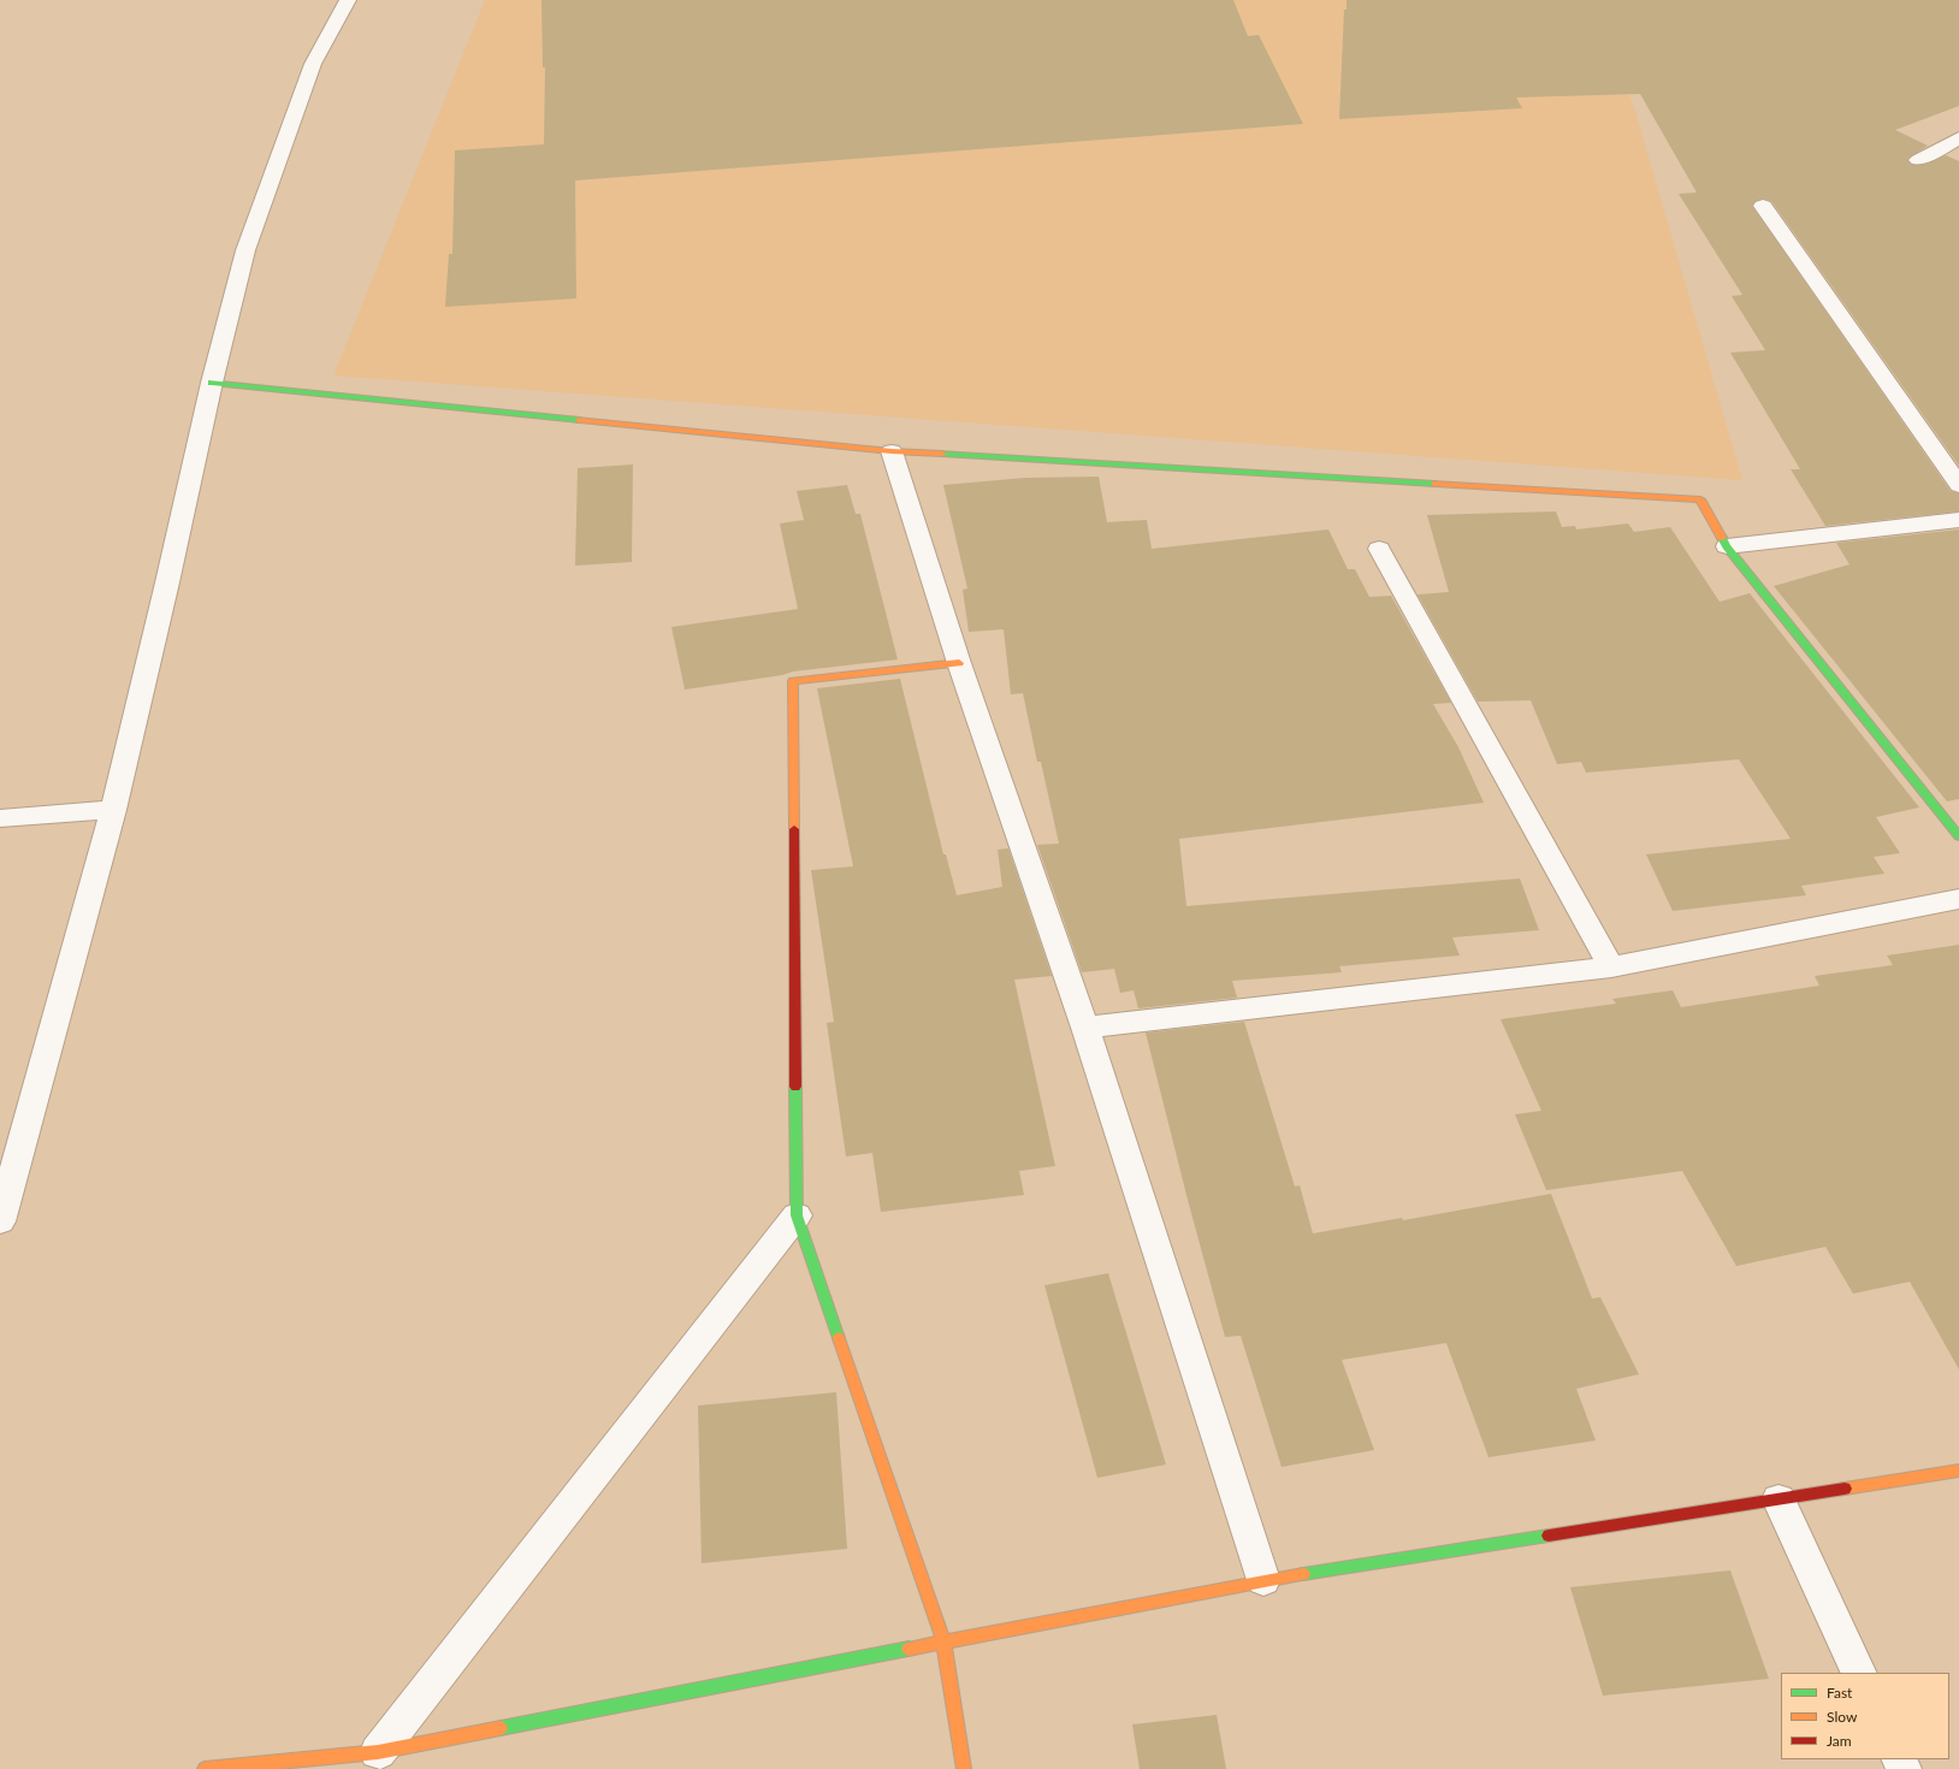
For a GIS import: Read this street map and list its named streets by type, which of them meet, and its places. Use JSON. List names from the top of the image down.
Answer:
{
  "legend": ["Fast", "Slow", "Jam"]
}
